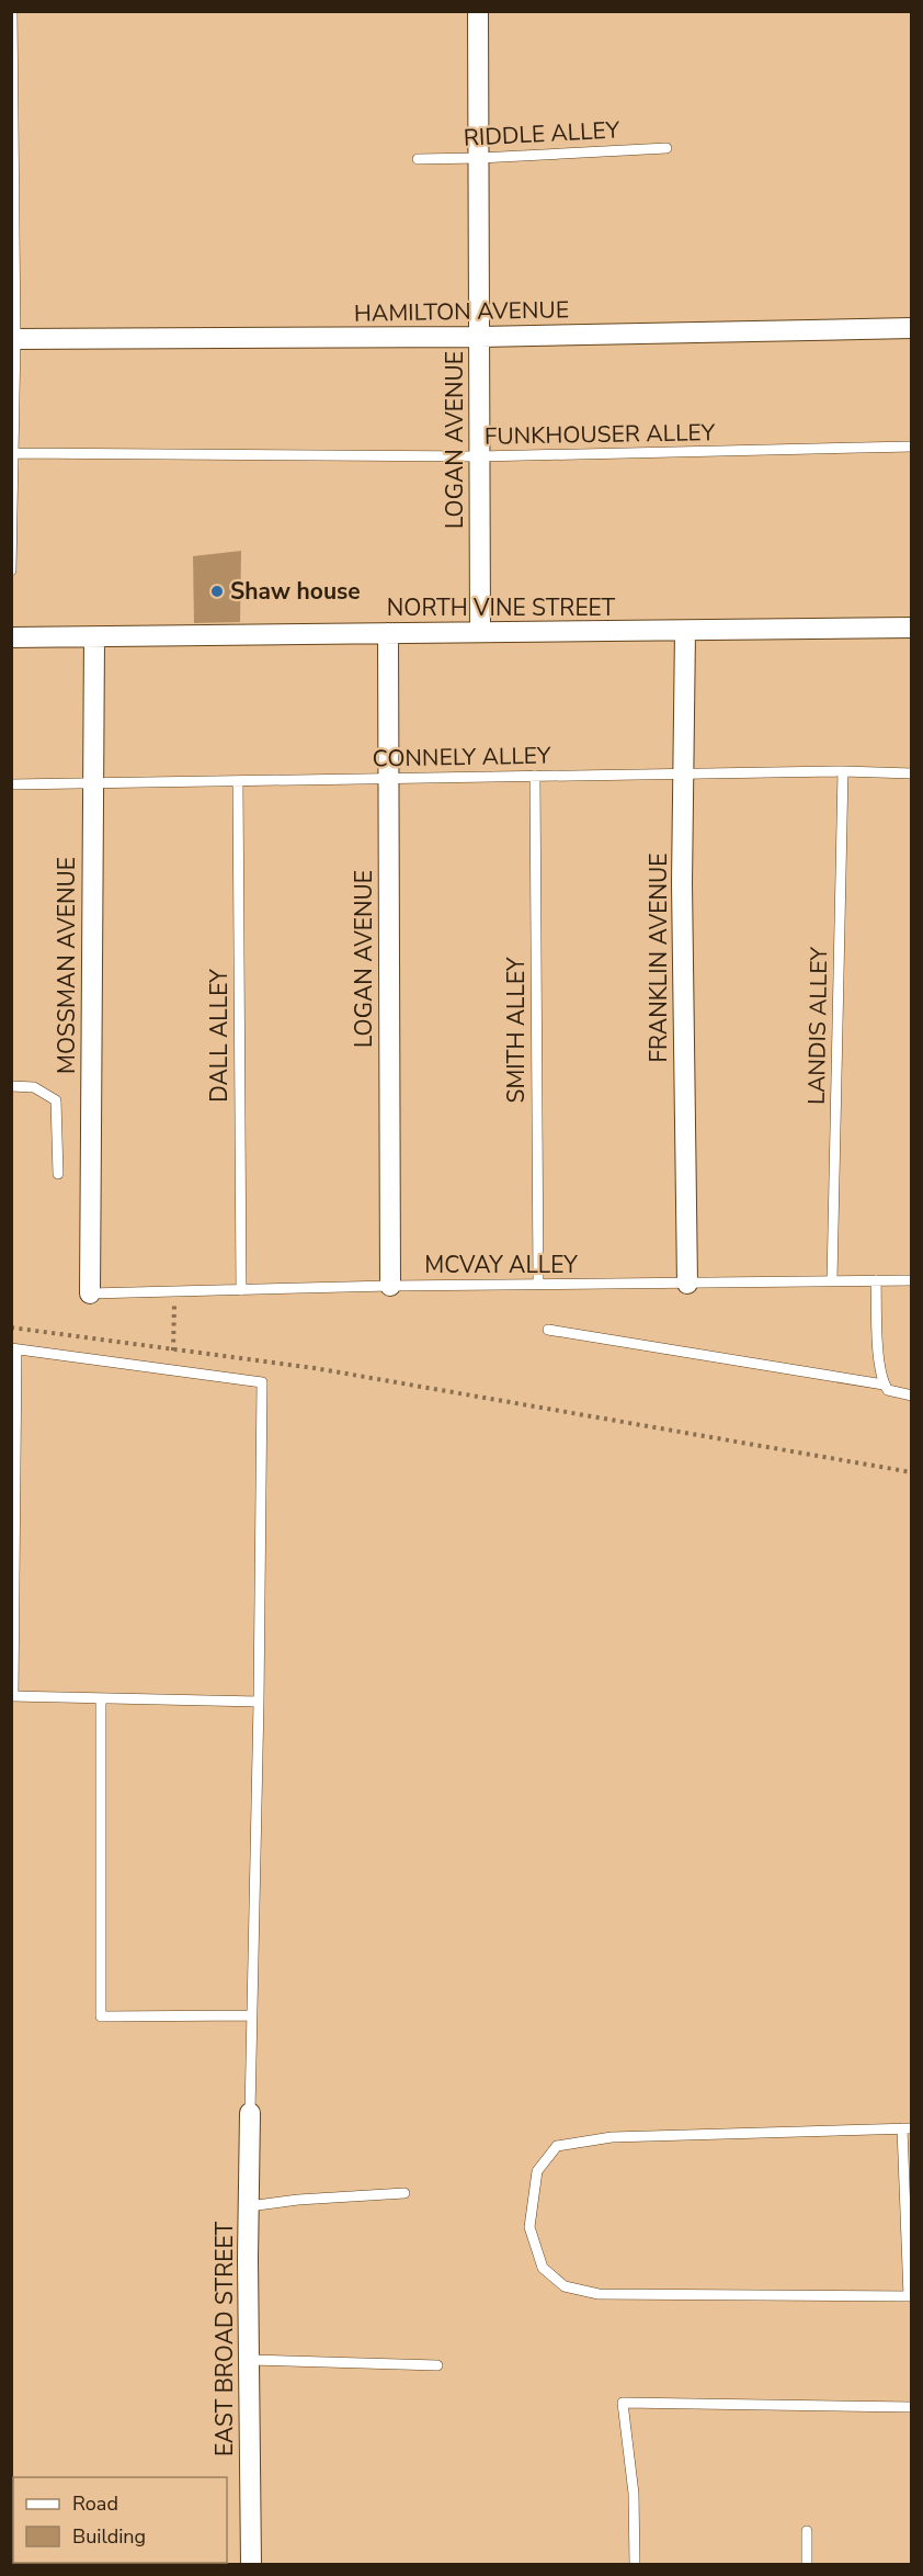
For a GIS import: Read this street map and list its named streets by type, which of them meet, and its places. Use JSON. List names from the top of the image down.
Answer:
{
  "streets": {
    "street": [
      "HAMILTON AVENUE",
      "LOGAN AVENUE",
      "NORTH VINE STREET",
      "FRANKLIN AVENUE",
      "MOSSMAN AVENUE",
      "EAST BROAD STREET"
    ],
    "lane": [
      "RIDDLE ALLEY",
      "FUNKHOUSER ALLEY",
      "CONNELY ALLEY",
      "LANDIS ALLEY",
      "SMITH ALLEY",
      "DALL ALLEY",
      "MCVAY ALLEY"
    ]
  },
  "crossings": [
    ["RIDDLE ALLEY", "LOGAN AVENUE"],
    ["HAMILTON AVENUE", "LOGAN AVENUE"],
    ["FUNKHOUSER ALLEY", "LOGAN AVENUE"],
    ["LOGAN AVENUE", "NORTH VINE STREET"],
    ["LOGAN AVENUE", "CONNELY ALLEY"],
    ["LOGAN AVENUE", "MCVAY ALLEY"],
    ["NORTH VINE STREET", "FRANKLIN AVENUE"],
    ["NORTH VINE STREET", "MOSSMAN AVENUE"],
    ["CONNELY ALLEY", "FRANKLIN AVENUE"],
    ["CONNELY ALLEY", "MOSSMAN AVENUE"],
    ["CONNELY ALLEY", "LANDIS ALLEY"],
    ["CONNELY ALLEY", "SMITH ALLEY"],
    ["CONNELY ALLEY", "DALL ALLEY"],
    ["FRANKLIN AVENUE", "MCVAY ALLEY"],
    ["MOSSMAN AVENUE", "MCVAY ALLEY"],
    ["LANDIS ALLEY", "MCVAY ALLEY"],
    ["SMITH ALLEY", "MCVAY ALLEY"],
    ["DALL ALLEY", "MCVAY ALLEY"]
  ],
  "places": ["Shaw house"],
  "legend": ["Road", "Building"]
}
